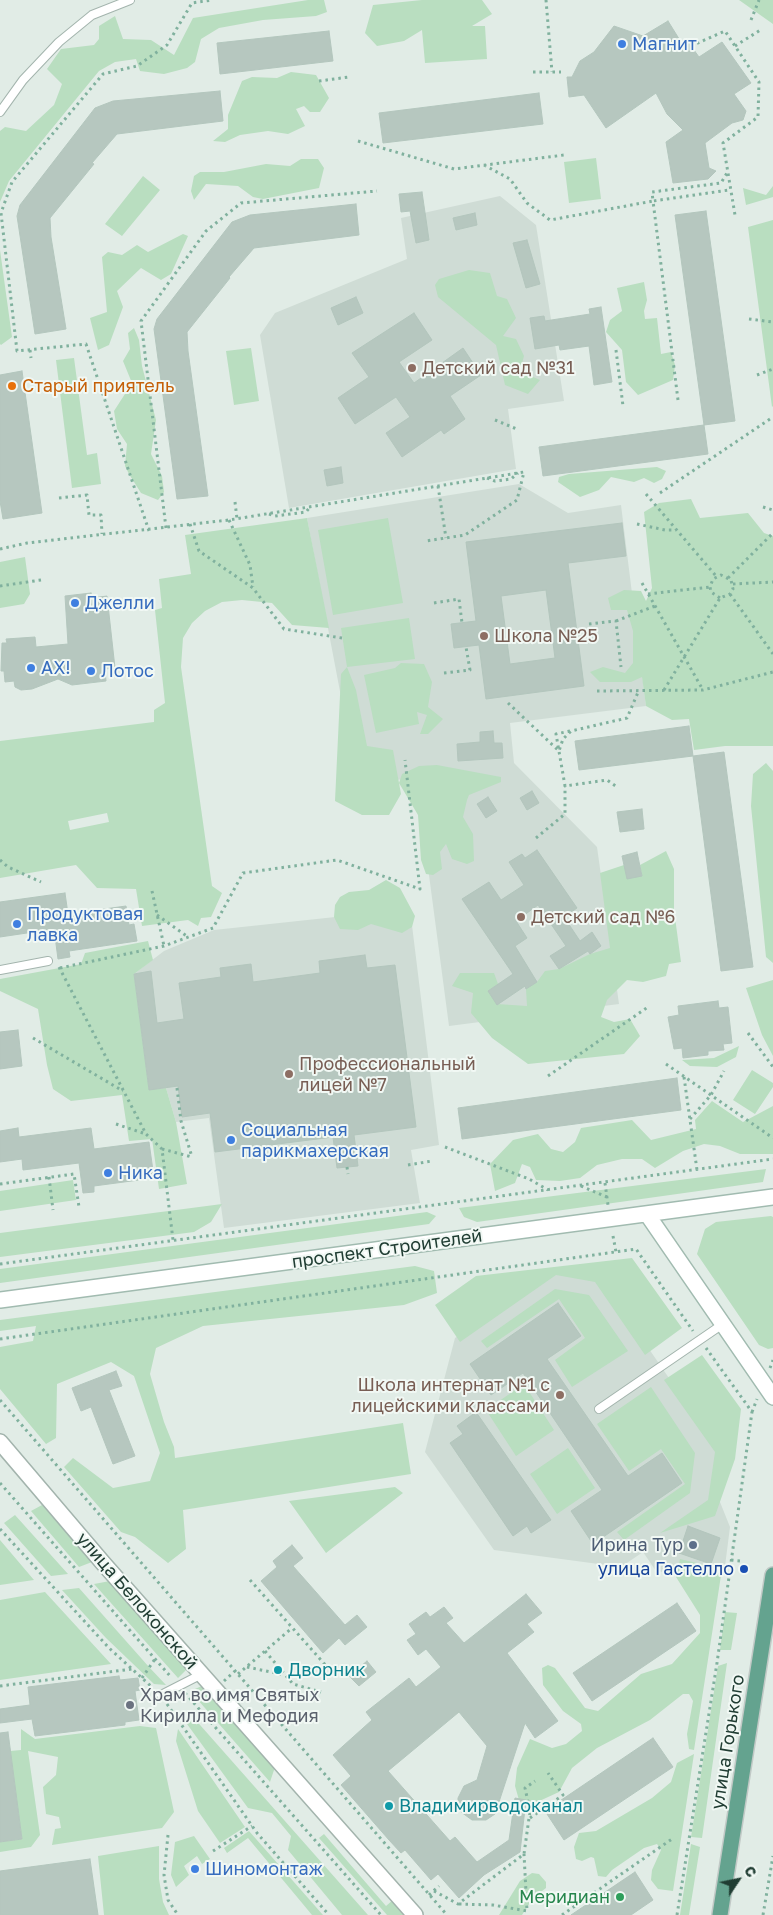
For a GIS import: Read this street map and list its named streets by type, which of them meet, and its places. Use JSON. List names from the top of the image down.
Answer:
{
  "streets": {
    "main road": ["проспект Строителей", "улица Белоконской", "улица Горького"]
  },
  "places": [
    "Магнит",
    "Детский сад №31",
    "Старый приятель",
    "Джелли",
    "Школа №25",
    "АХ!",
    "Лотос",
    "Детский сад №6",
    "Продуктовая лавка",
    "Профессиональный лицей №7",
    "Социальная парикмахерская",
    "Ника",
    "Школа интернат №1 с лицейскими классами",
    "Ирина Тур",
    "улица Гастелло",
    "Дворник",
    "Храм во имя Святых Кирилла и Мефодия",
    "Владимирводоканал",
    "Шиномонтаж",
    "Меридиан"
  ],
  "north": "top right"
}
